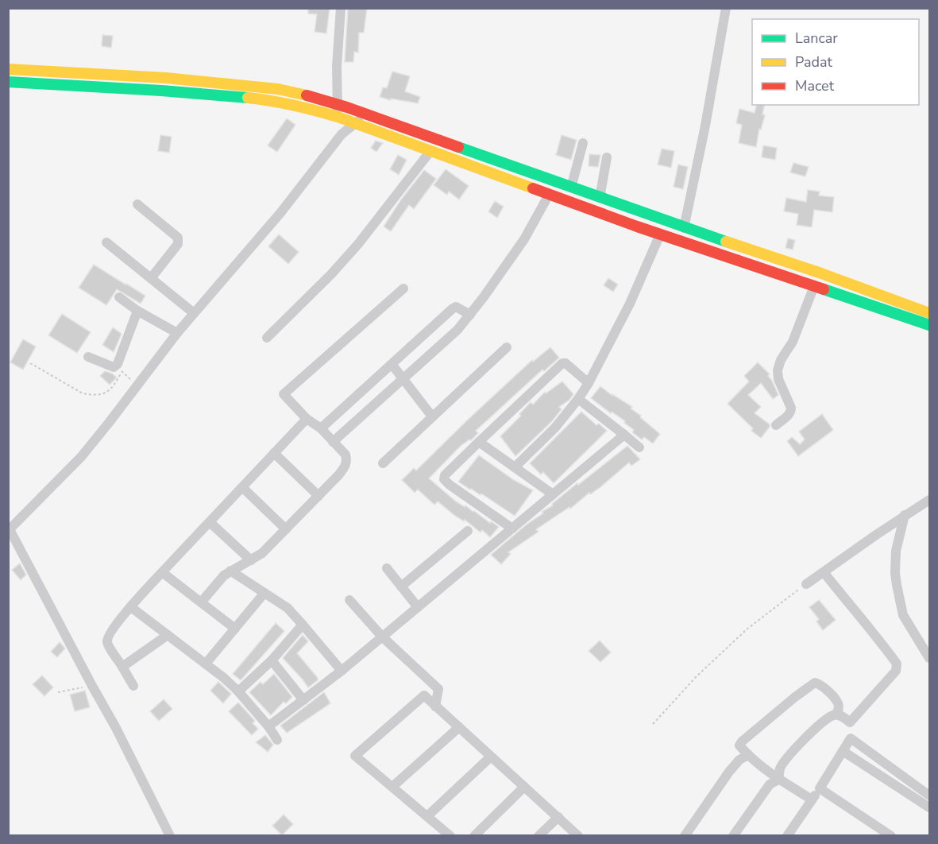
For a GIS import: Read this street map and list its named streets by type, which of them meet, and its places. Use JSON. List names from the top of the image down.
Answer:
{
  "legend": ["Lancar", "Padat", "Macet"]
}
